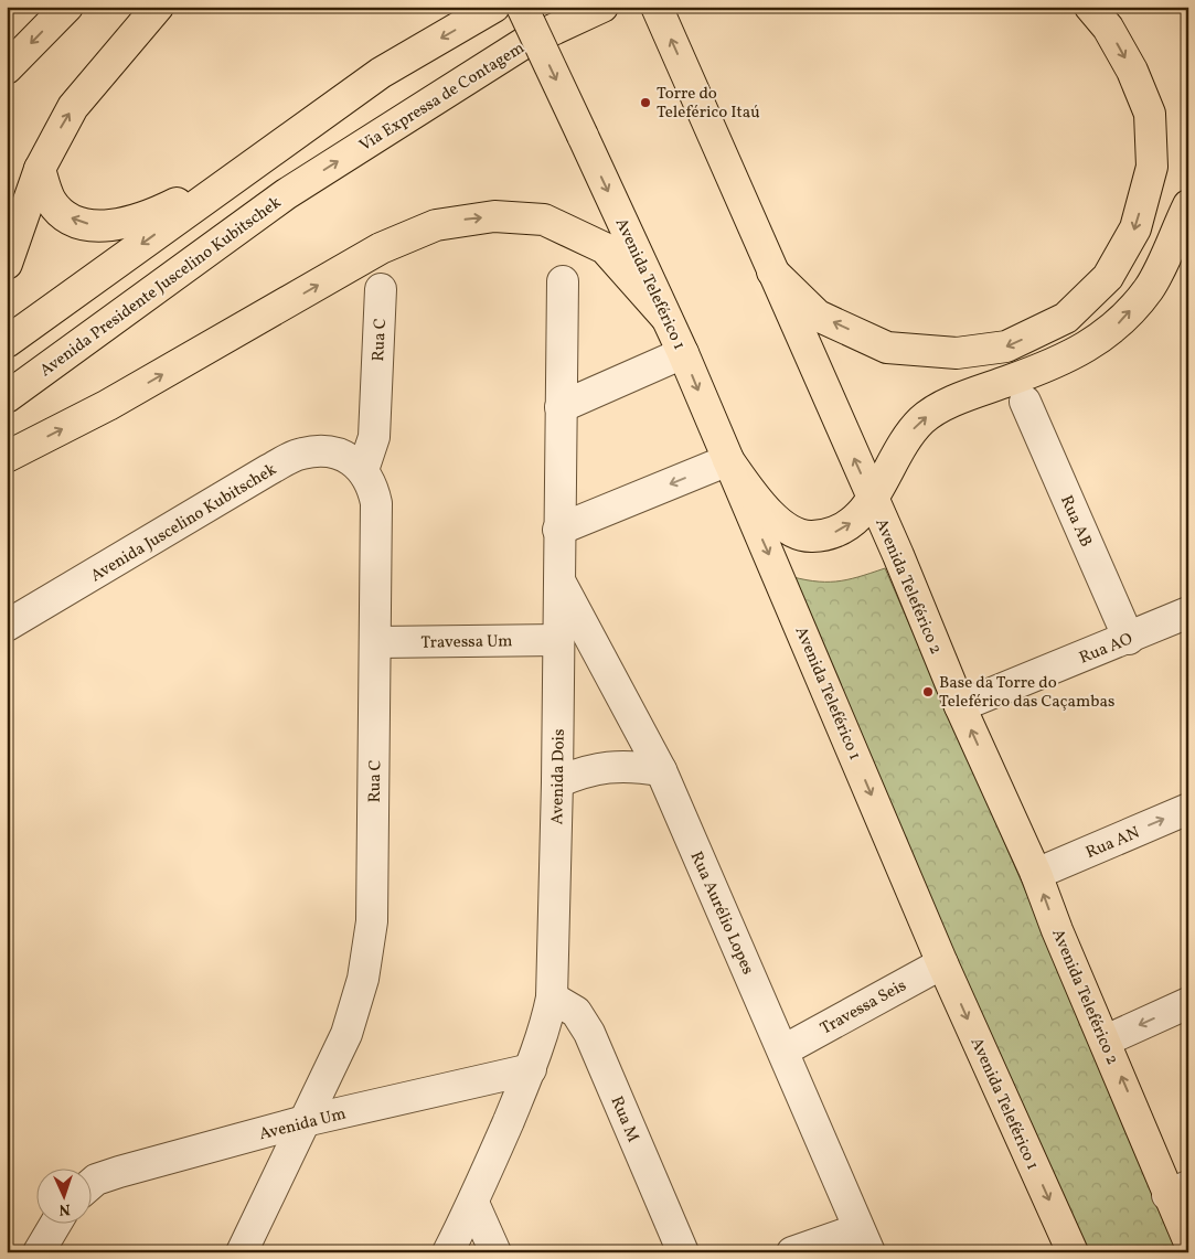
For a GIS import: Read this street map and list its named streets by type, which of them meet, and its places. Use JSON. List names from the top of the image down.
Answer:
{
  "streets": {
    "main road": [
      "Via Expressa de Contagem",
      "Avenida Teleférico 1",
      "Avenida Presidente Juscelino Kubitschek",
      "Avenida Teleférico 2"
    ],
    "street": [
      "Rua C",
      "Rua AB",
      "Avenida Juscelino Kubitschek",
      "Travessa Um",
      "Rua AO",
      "Avenida Dois",
      "Rua AN",
      "Rua Aurélio Lopes",
      "Travessa Seis",
      "Rua M",
      "Avenida Um"
    ]
  },
  "crossings": [
    ["Via Expressa de Contagem", "Avenida Presidente Juscelino Kubitschek"],
    ["Avenida Teleférico 1", "Travessa Seis"],
    ["Rua C", "Avenida Juscelino Kubitschek"],
    ["Rua C", "Travessa Um"],
    ["Rua C", "Avenida Um"],
    ["Rua AB", "Rua AO"],
    ["Avenida Teleférico 2", "Rua AO"],
    ["Avenida Teleférico 2", "Rua AN"],
    ["Travessa Um", "Avenida Dois"],
    ["Avenida Dois", "Rua Aurélio Lopes"],
    ["Avenida Dois", "Rua M"],
    ["Avenida Dois", "Avenida Um"],
    ["Rua Aurélio Lopes", "Travessa Seis"]
  ],
  "one_way": ["Avenida Teleférico 1", "Avenida Teleférico 2"],
  "places": ["Torre do Teleférico Itaú", "Base da Torre do Teleférico das Caçambas"],
  "north": "bottom"
}
